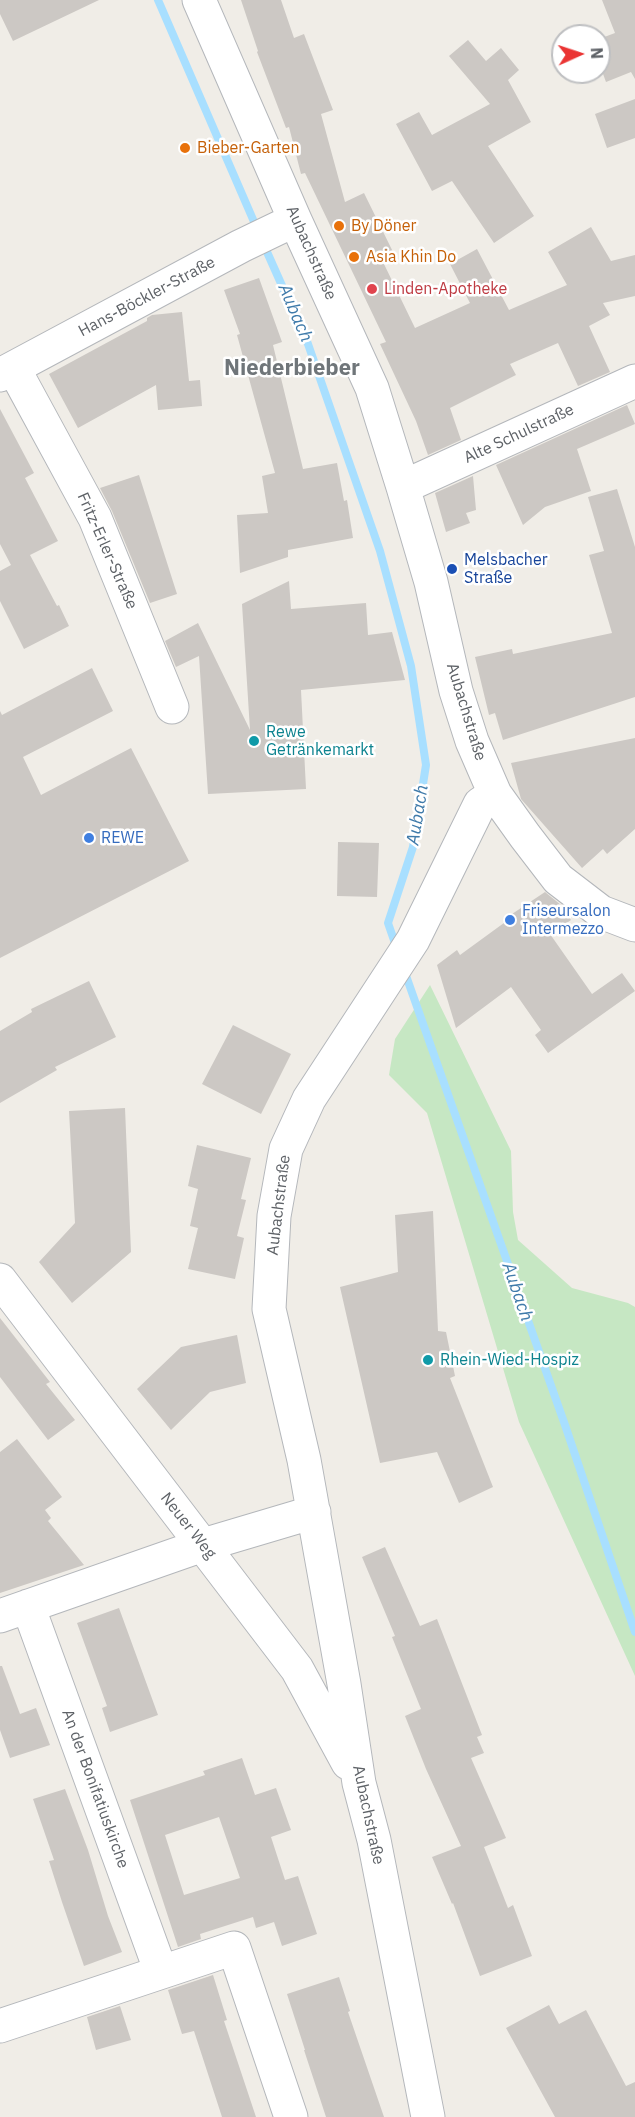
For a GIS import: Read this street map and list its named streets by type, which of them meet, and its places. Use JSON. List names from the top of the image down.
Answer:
{
  "streets": {
    "street": [
      "Aubachstraße",
      "Hans-Böckler-Straße",
      "Alte Schulstraße",
      "Fritz-Erler-Straße",
      "Neuer Weg",
      "An der Bonifatiuskirche"
    ]
  },
  "crossings": [
    ["Aubachstraße", "Hans-Böckler-Straße"],
    ["Aubachstraße", "Alte Schulstraße"],
    ["Aubachstraße", "Neuer Weg"],
    ["Hans-Böckler-Straße", "Fritz-Erler-Straße"]
  ],
  "districts": ["Niederbieber"],
  "water": ["Aubach"],
  "places": [
    "Bieber-Garten",
    "By Döner",
    "Asia Khin Do",
    "Linden-Apotheke",
    "Melsbacher Straße",
    "Rewe Getränkemarkt",
    "REWE",
    "Friseursalon Intermezzo",
    "Rhein-Wied-Hospiz"
  ],
  "north": "right"
}
